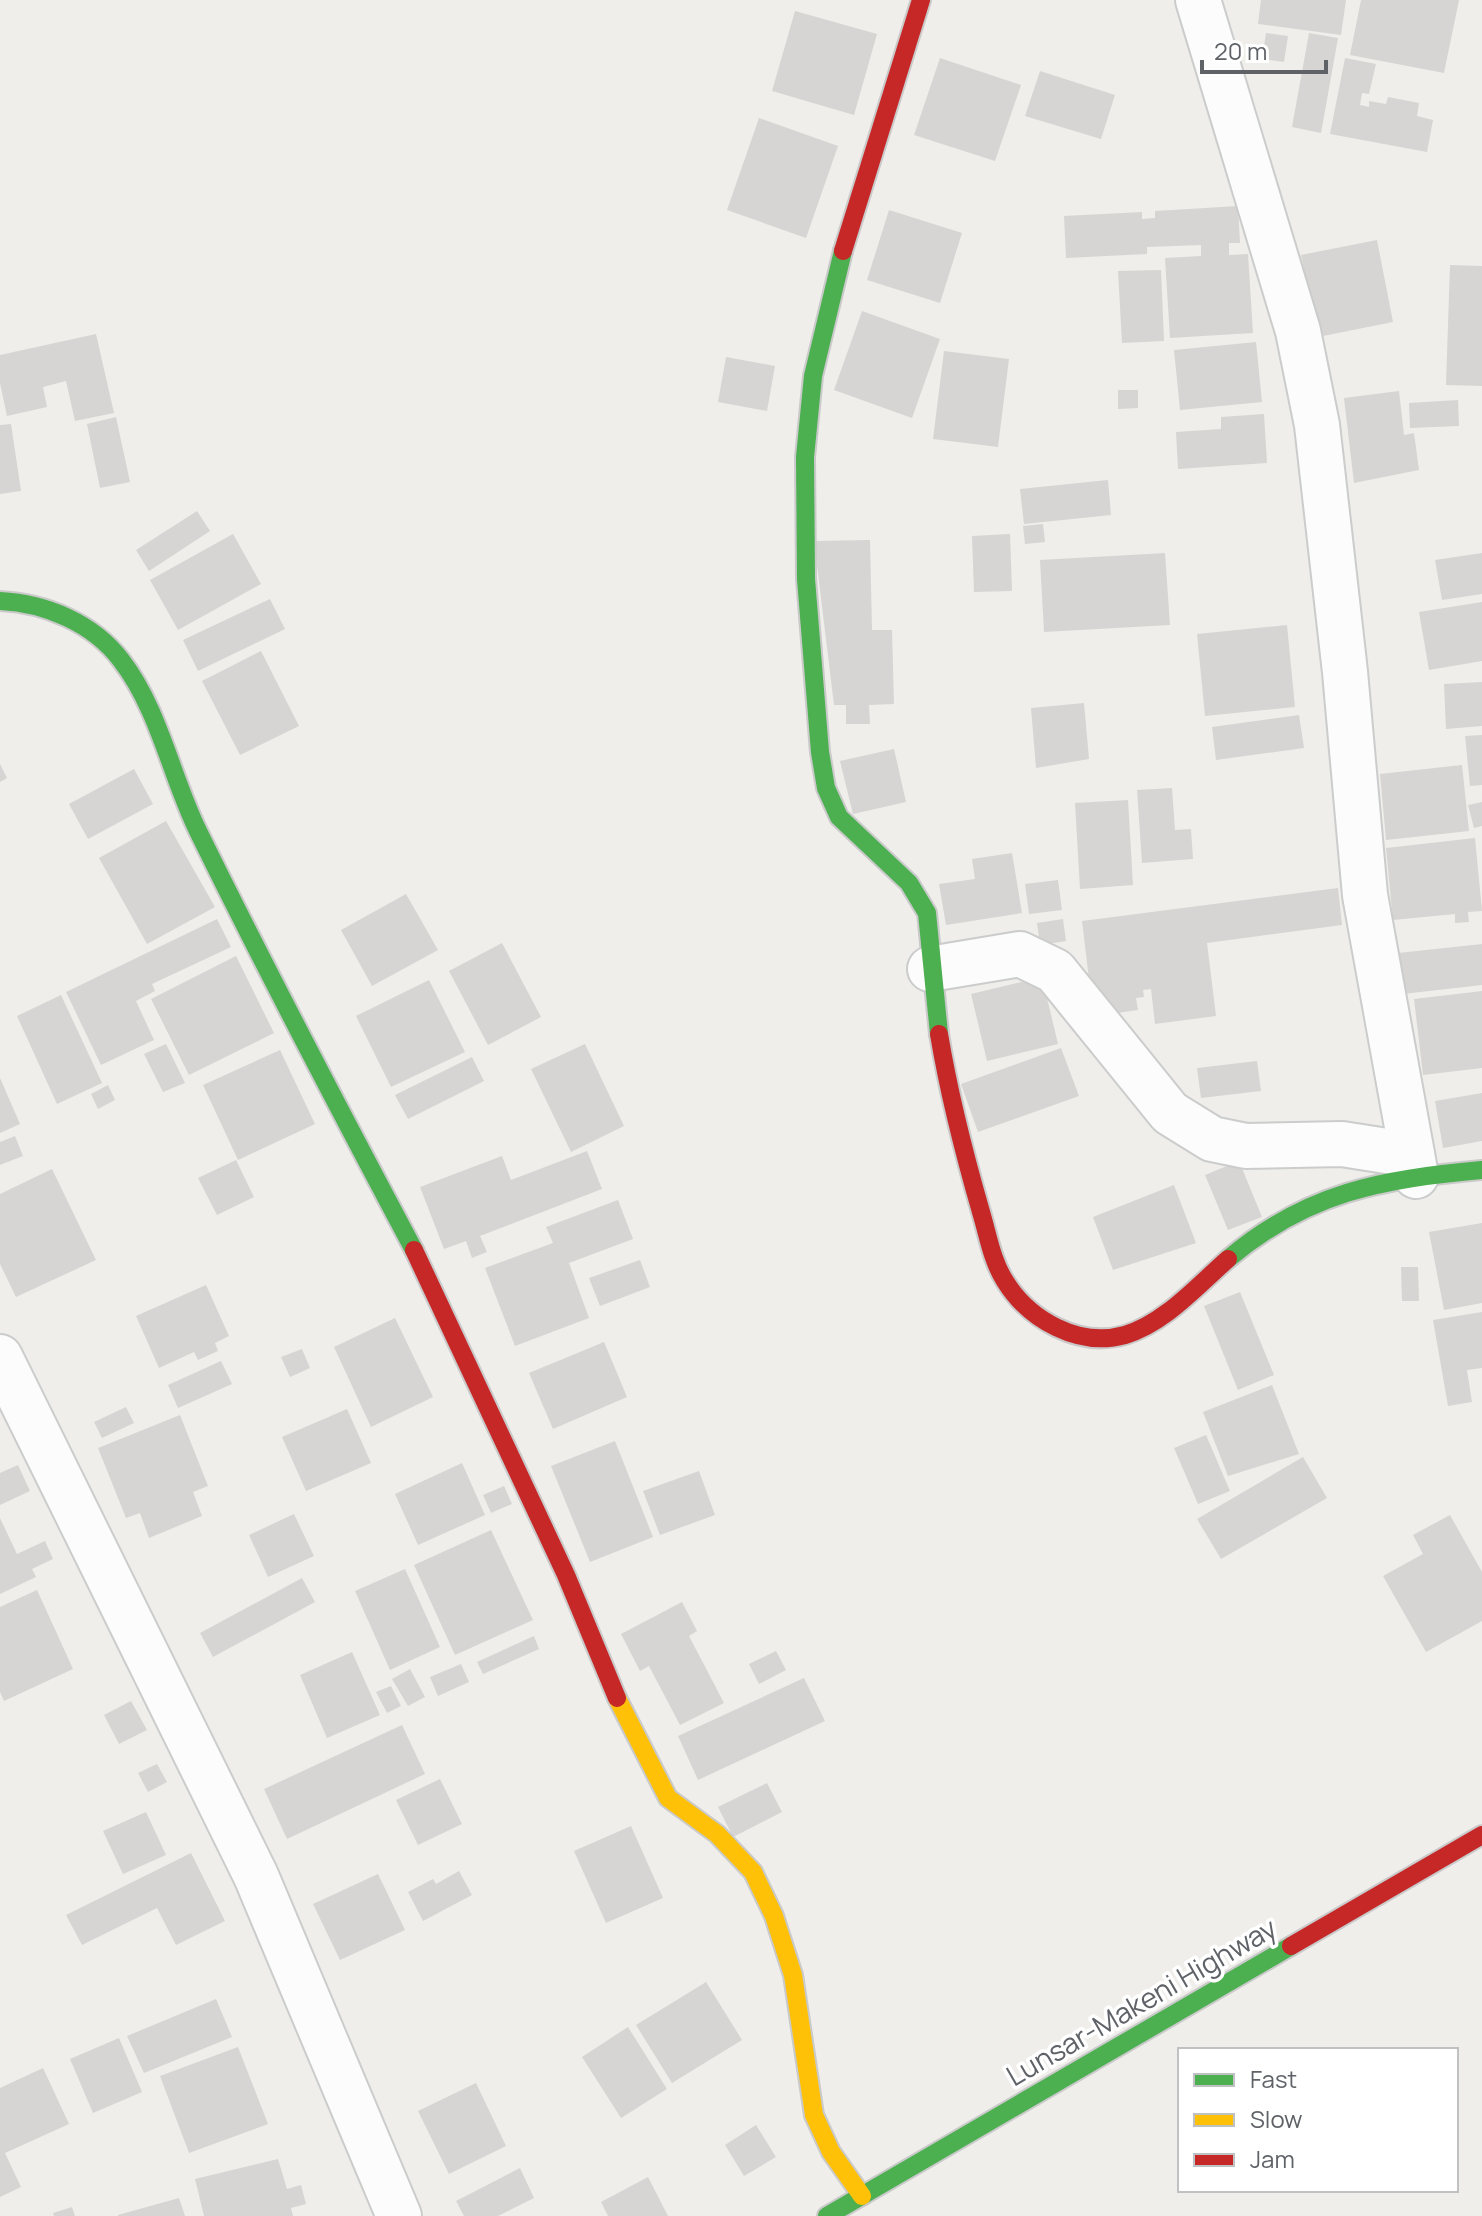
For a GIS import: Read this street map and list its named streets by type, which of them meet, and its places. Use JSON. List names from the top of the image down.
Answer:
{
  "streets": {
    "street": ["Lunsar-Makeni Highway"]
  },
  "legend": ["Fast", "Slow", "Jam"],
  "scale_bar": "20 m"
}
